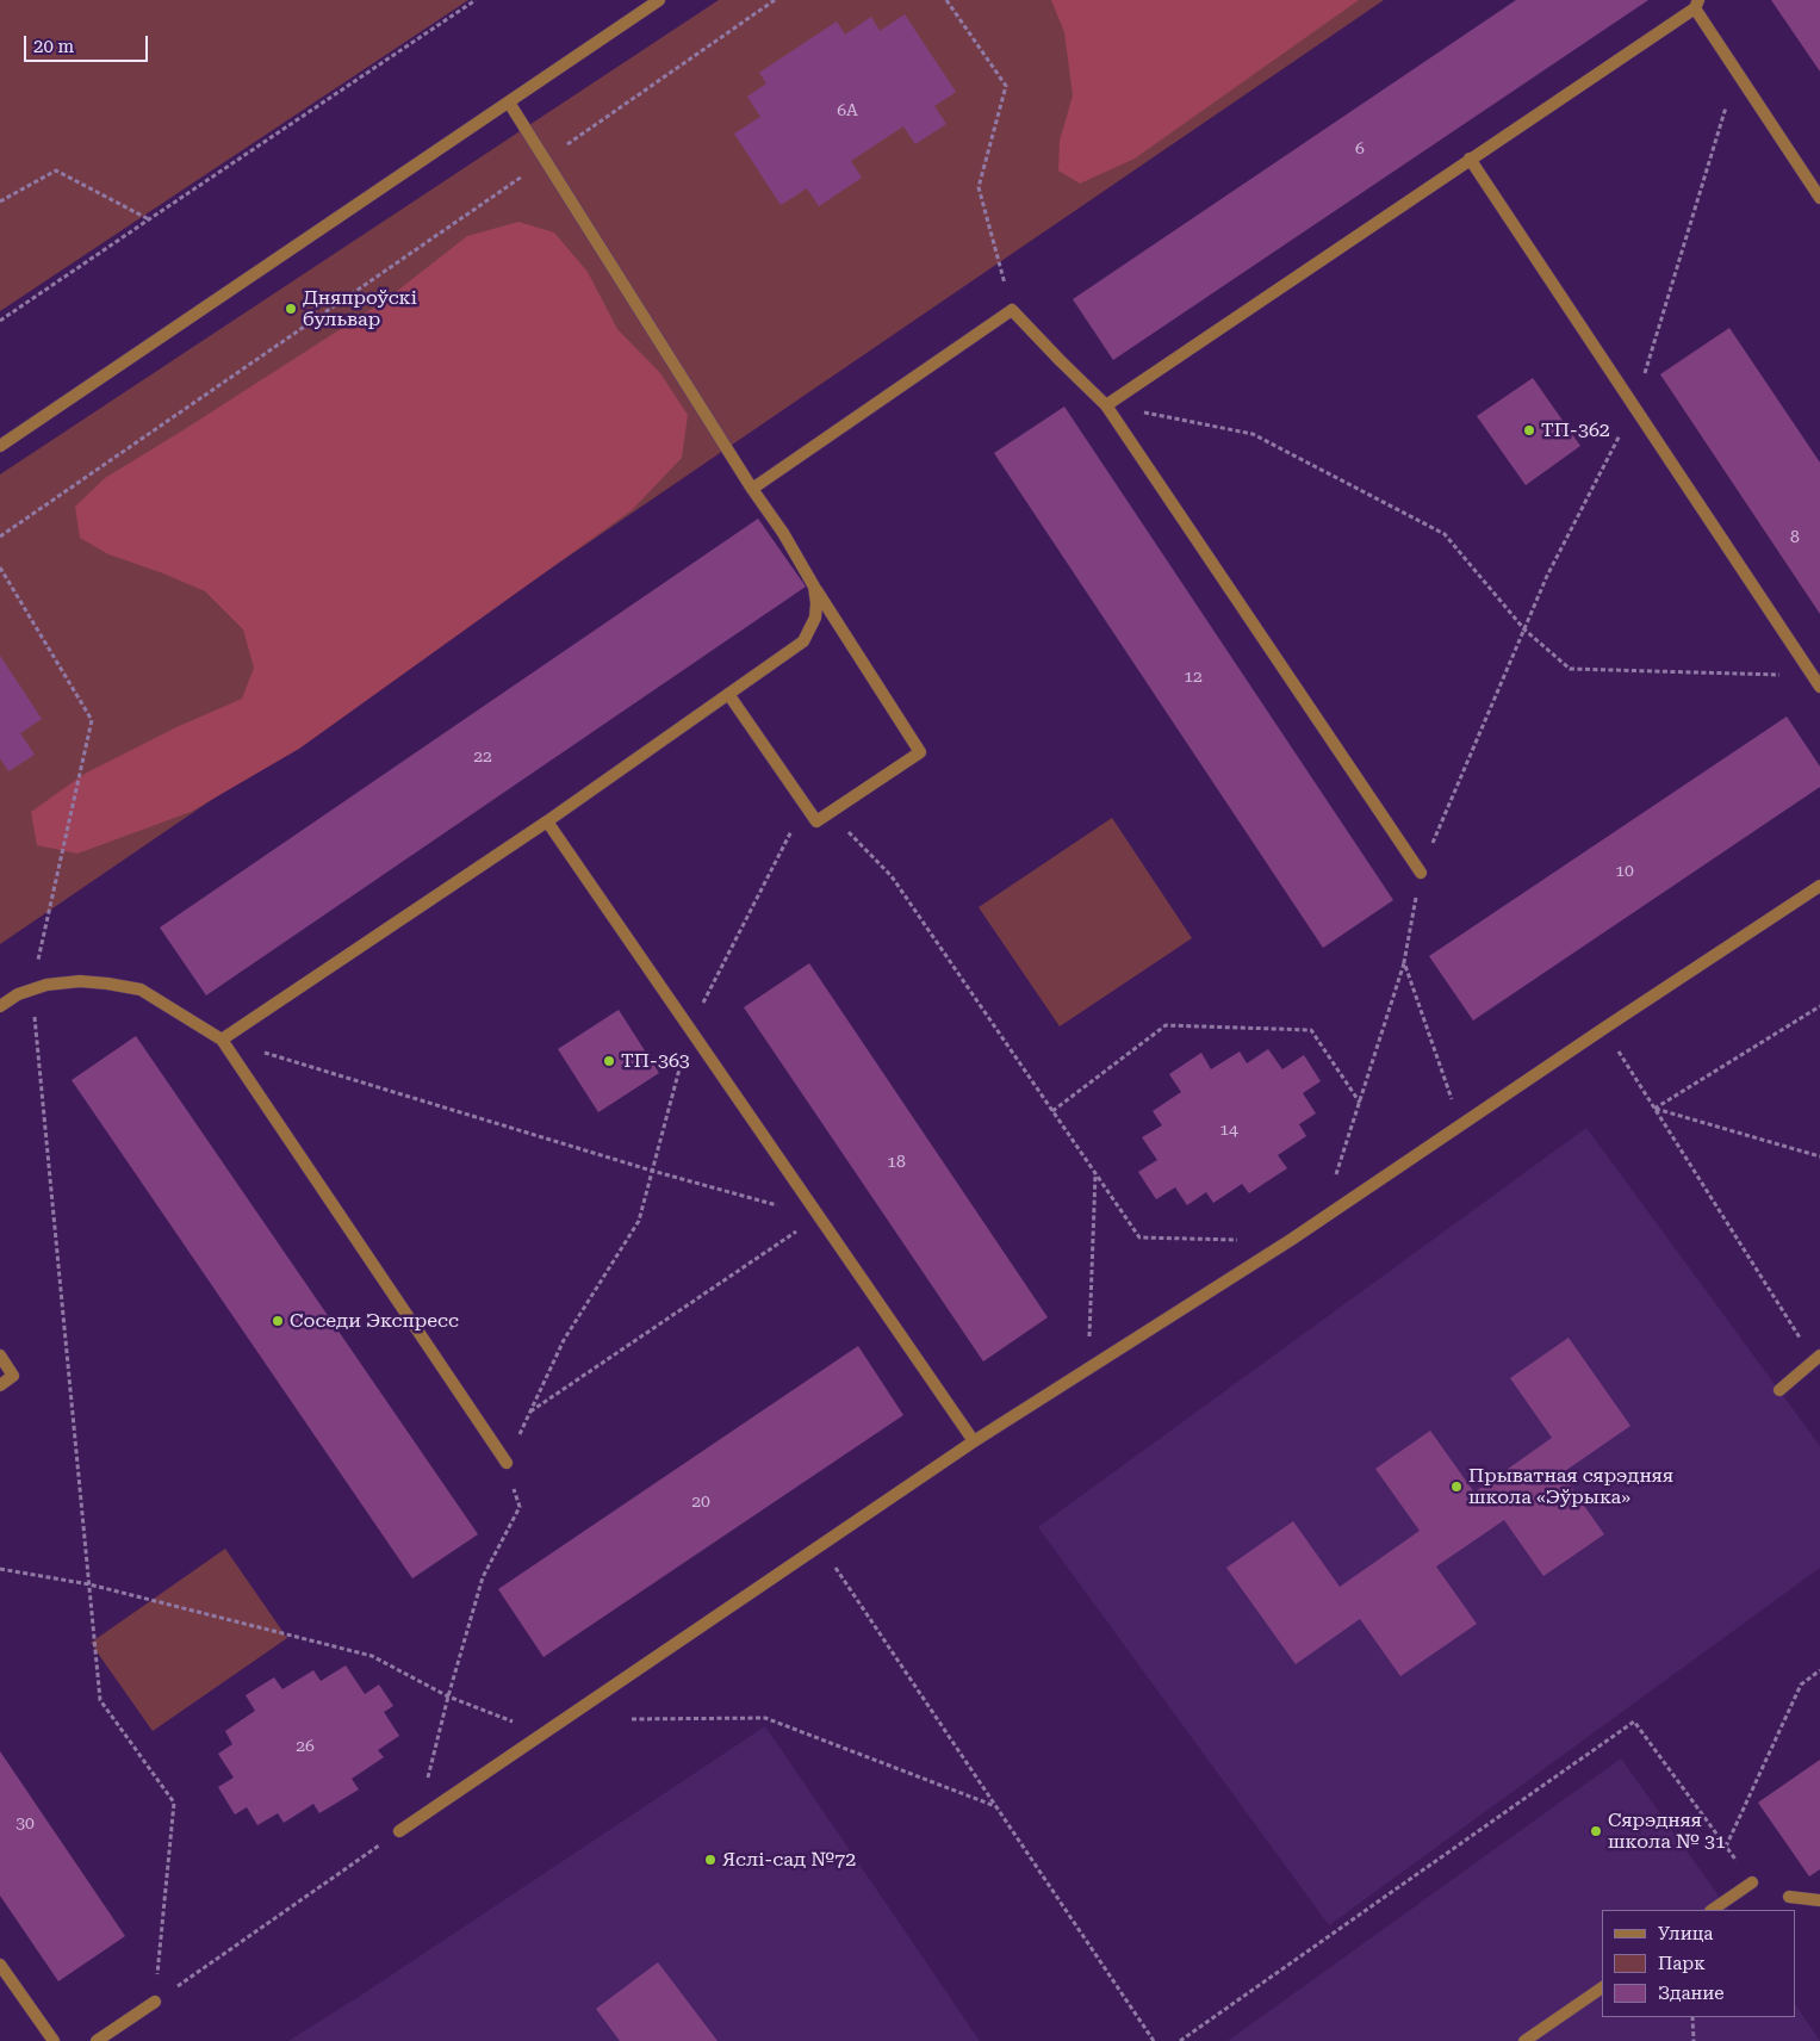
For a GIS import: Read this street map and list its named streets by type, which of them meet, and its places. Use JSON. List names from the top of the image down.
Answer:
{
  "places": [
    "Дняпроўскі бульвар",
    "ТП-362",
    "ТП-363",
    "Соседи Экспресс",
    "Прыватная сярэдняя школа «Эўрыка»",
    "Сярэдняя школа № 31",
    "Яслі-сад №72"
  ],
  "house_numbers": [
    "6А",
    "6",
    "8",
    "12",
    "22",
    "10",
    "14",
    "18",
    "20",
    "26",
    "30"
  ],
  "legend": ["Улица", "Парк", "Здание"],
  "scale_bar": "20 m"
}
